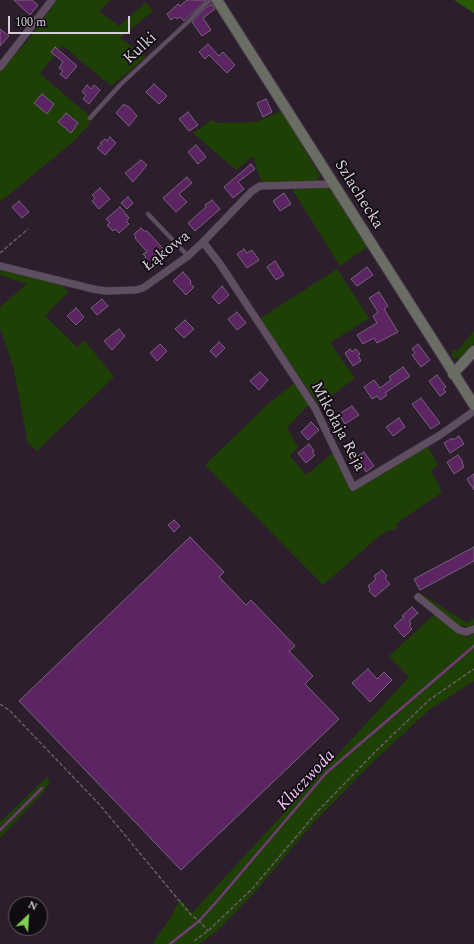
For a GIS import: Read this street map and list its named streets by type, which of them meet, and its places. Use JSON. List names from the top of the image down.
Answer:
{
  "streets": {
    "street": ["Szlachecka", "Łąkowa", "Mikołaja Reja"],
    "lane": ["Kulki"]
  },
  "crossings": [
    ["Szlachecka", "Łąkowa"],
    ["Łąkowa", "Mikołaja Reja"]
  ],
  "water": ["Kluczwoda"],
  "scale_bar": "100 m",
  "north": "top right"
}
